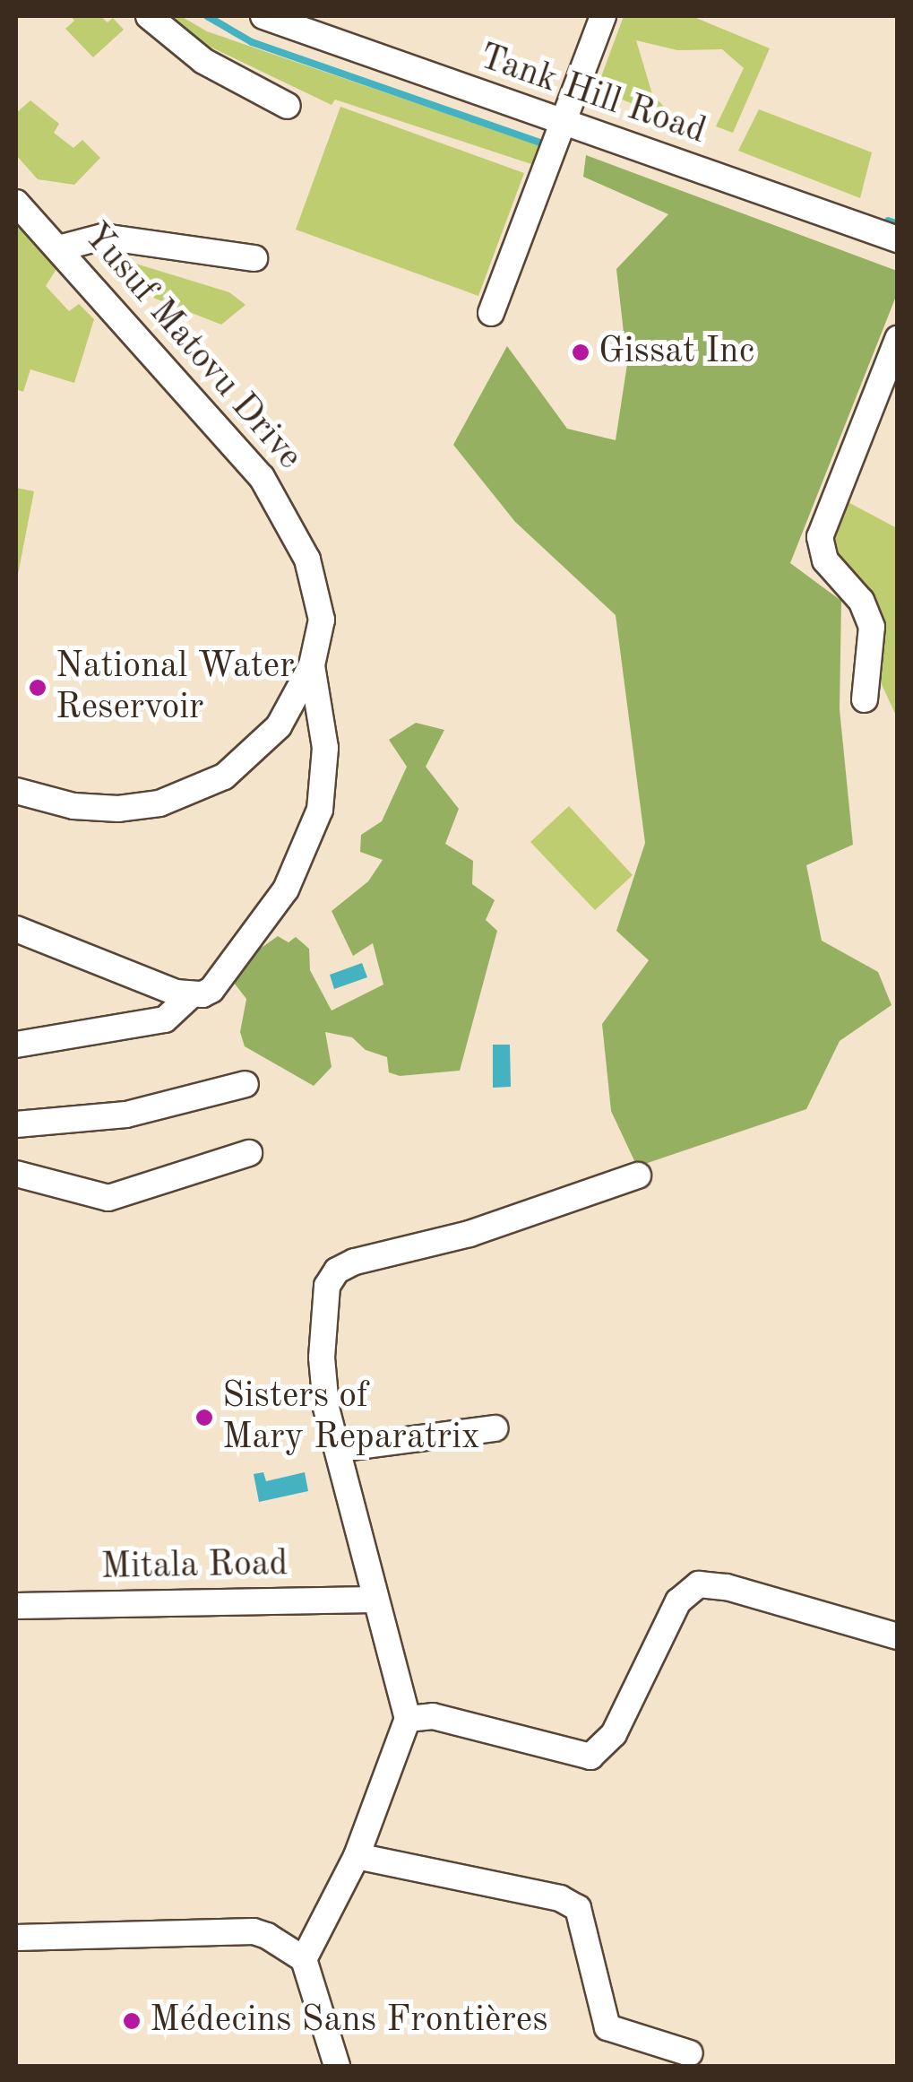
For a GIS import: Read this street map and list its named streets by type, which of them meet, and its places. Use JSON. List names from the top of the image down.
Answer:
{
  "streets": {
    "street": ["Tank Hill Road", "Yusuf Matovu Drive", "Mitala Road"]
  },
  "places": [
    "Gissat Inc",
    "National Water Reservoir",
    "Sisters of Mary Reparatrix",
    "Médecins Sans Frontières"
  ]
}
